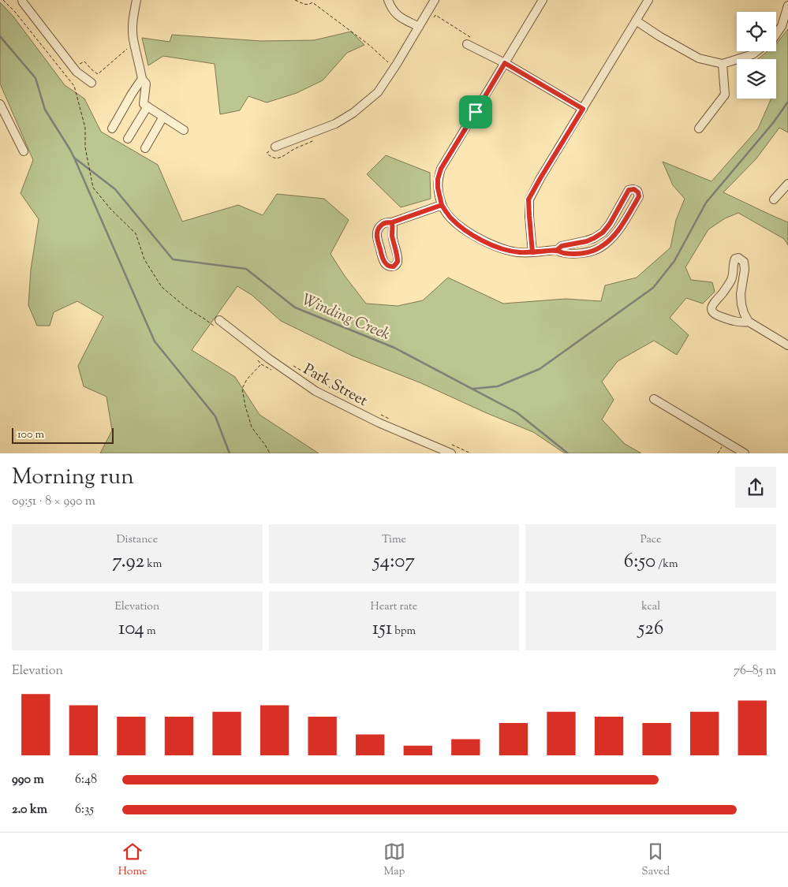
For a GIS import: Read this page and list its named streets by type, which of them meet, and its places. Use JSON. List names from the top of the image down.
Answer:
{
  "streets": {
    "street": ["Park Street"]
  },
  "water": ["Winding Creek"],
  "scale_bar": "100 m",
  "page": {
    "scale": "100 m",
    "heading": ["Morning run", "09:51 · 8 × 990 m"],
    "stats": [
      ["Distance", "7.92 km"],
      ["Time", "54:07"],
      ["Pace", "6:50 /km"],
      ["Elevation", "104 m"],
      ["Heart rate", "151 bpm"],
      ["kcal", "526"]
    ],
    "chart": ["Elevation", "76–85 m"],
    "list": [
      {
        "name": "990 m",
        "note": "6:48"
      },
      {
        "name": "2.0 km",
        "note": "6:35"
      }
    ],
    "tabs": ["Home", "Map", "Saved"]
  }
}
